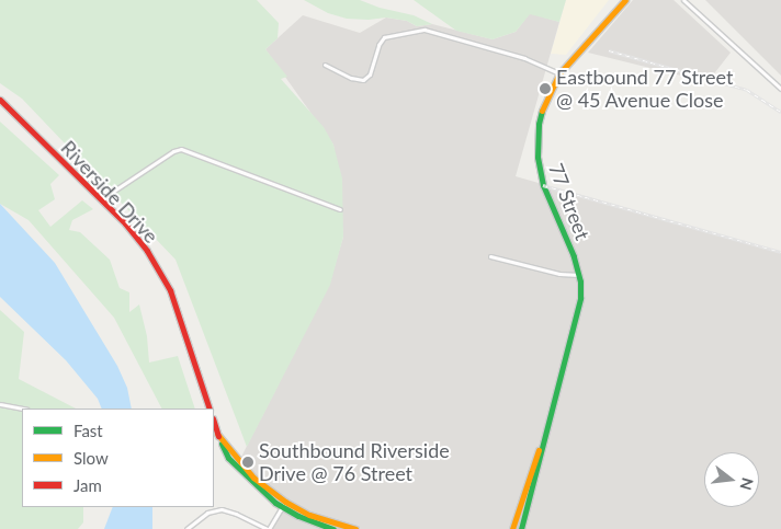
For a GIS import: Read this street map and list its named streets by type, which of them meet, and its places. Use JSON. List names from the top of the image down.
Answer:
{
  "streets": {
    "main road": ["Riverside Drive", "77 Street"]
  },
  "places": ["Eastbound 77 Street @ 45 Avenue Close", "Southbound Riverside Drive @ 76 Street"],
  "legend": ["Fast", "Slow", "Jam"],
  "north": "right"
}
